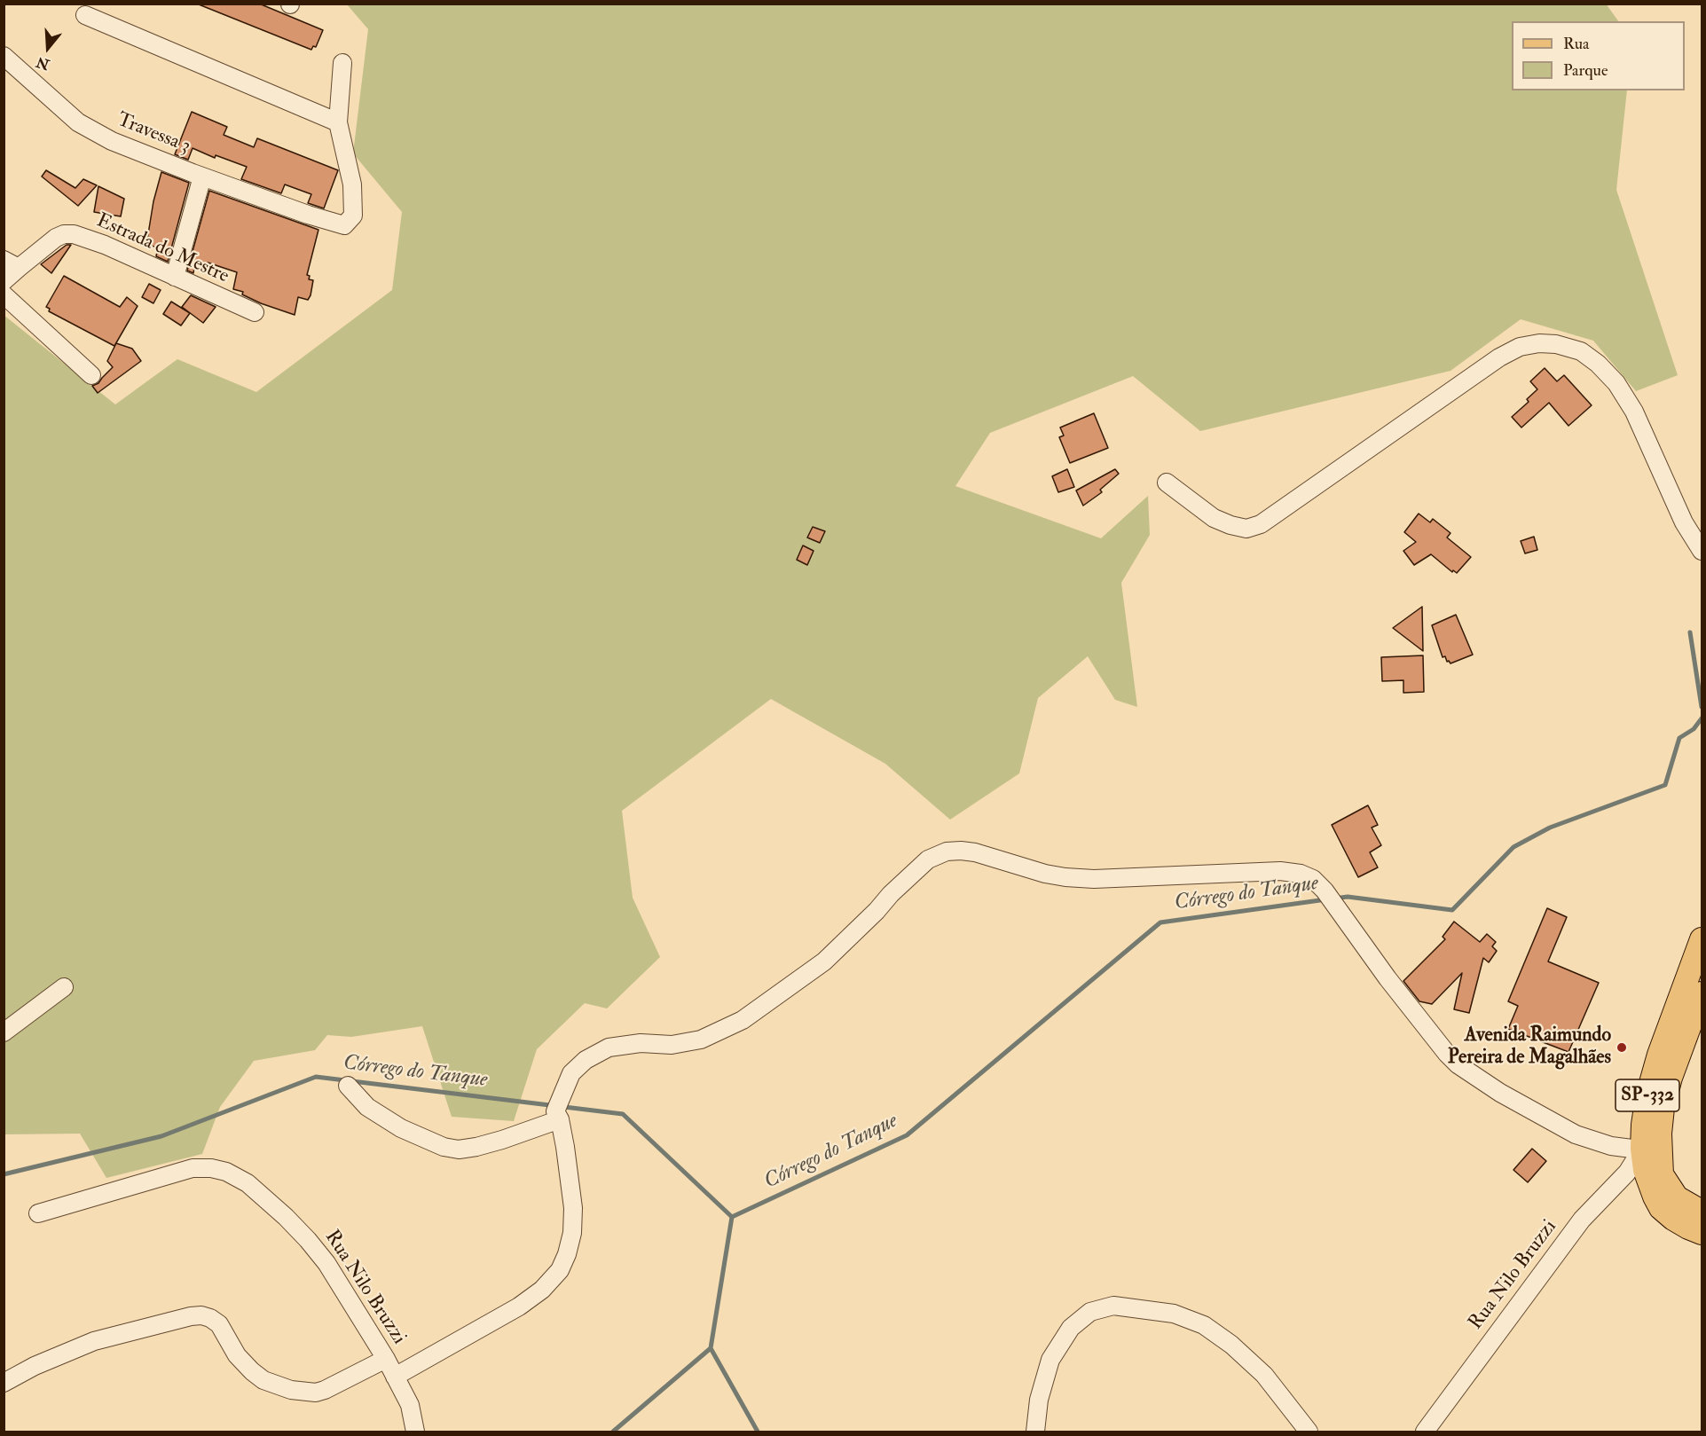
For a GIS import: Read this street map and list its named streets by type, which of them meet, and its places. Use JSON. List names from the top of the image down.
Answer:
{
  "streets": {
    "main road": ["SP-332"],
    "street": ["Travessa 3", "Estrada do Mestre", "Rua Nilo Bruzzi"]
  },
  "crossings": [
    ["SP-332", "Rua Nilo Bruzzi"]
  ],
  "water": ["Córrego do Tanque"],
  "places": ["Avenida Raimundo Pereira de Magalhães"],
  "legend": ["Rua", "Parque"],
  "north": "bottom"
}
